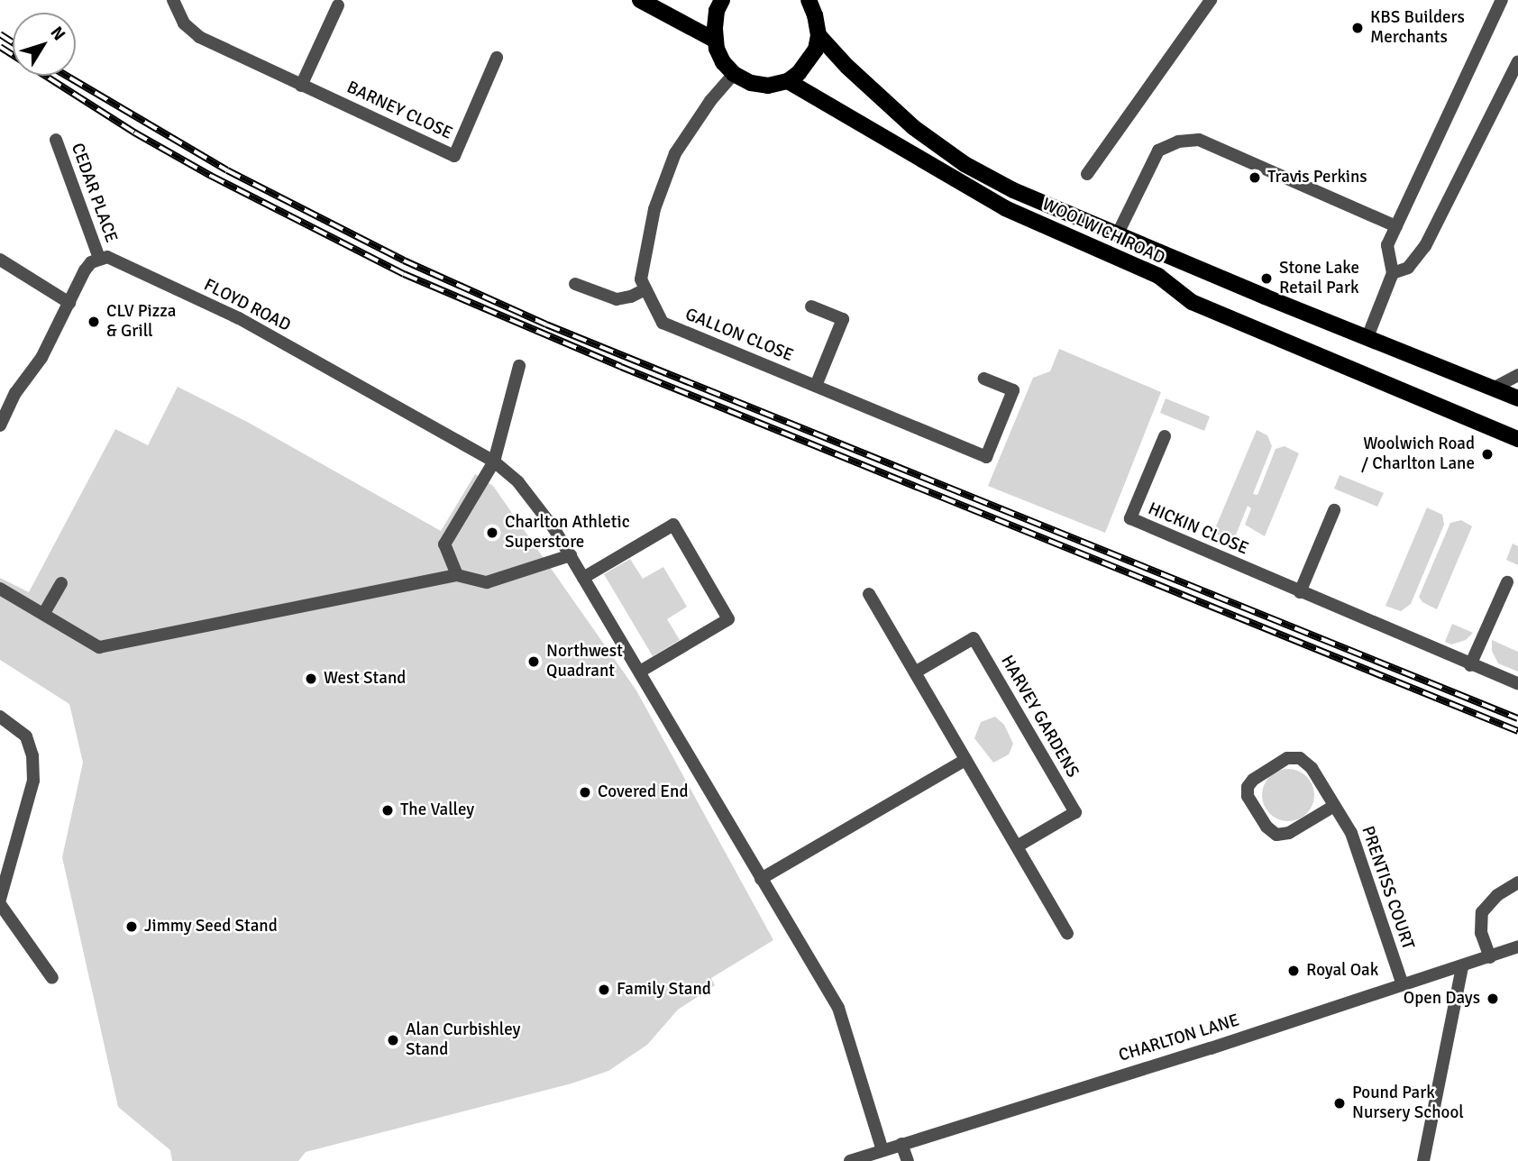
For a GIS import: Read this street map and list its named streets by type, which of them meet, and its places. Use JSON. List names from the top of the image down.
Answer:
{
  "streets": {
    "main road": ["WOOLWICH ROAD"],
    "street": [
      "BARNEY CLOSE",
      "CEDAR PLACE",
      "FLOYD ROAD",
      "GALLON CLOSE",
      "HICKIN CLOSE",
      "HARVEY GARDENS",
      "PRENTISS COURT",
      "CHARLTON LANE"
    ]
  },
  "crossings": [
    ["CEDAR PLACE", "FLOYD ROAD"],
    ["PRENTISS COURT", "CHARLTON LANE"]
  ],
  "places": [
    "KBS Builders Merchants",
    "Travis Perkins",
    "Stone Lake Retail Park",
    "CLV Pizza & Grill",
    "Woolwich Road / Charlton Lane",
    "Charlton Athletic Superstore",
    "Northwest Quadrant",
    "West Stand",
    "Covered End",
    "The Valley",
    "Jimmy Seed Stand",
    "Royal Oak",
    "Family Stand",
    "Open Days",
    "Alan Curbishley Stand",
    "Pound Park Nursery School"
  ],
  "north": "top right"
}
